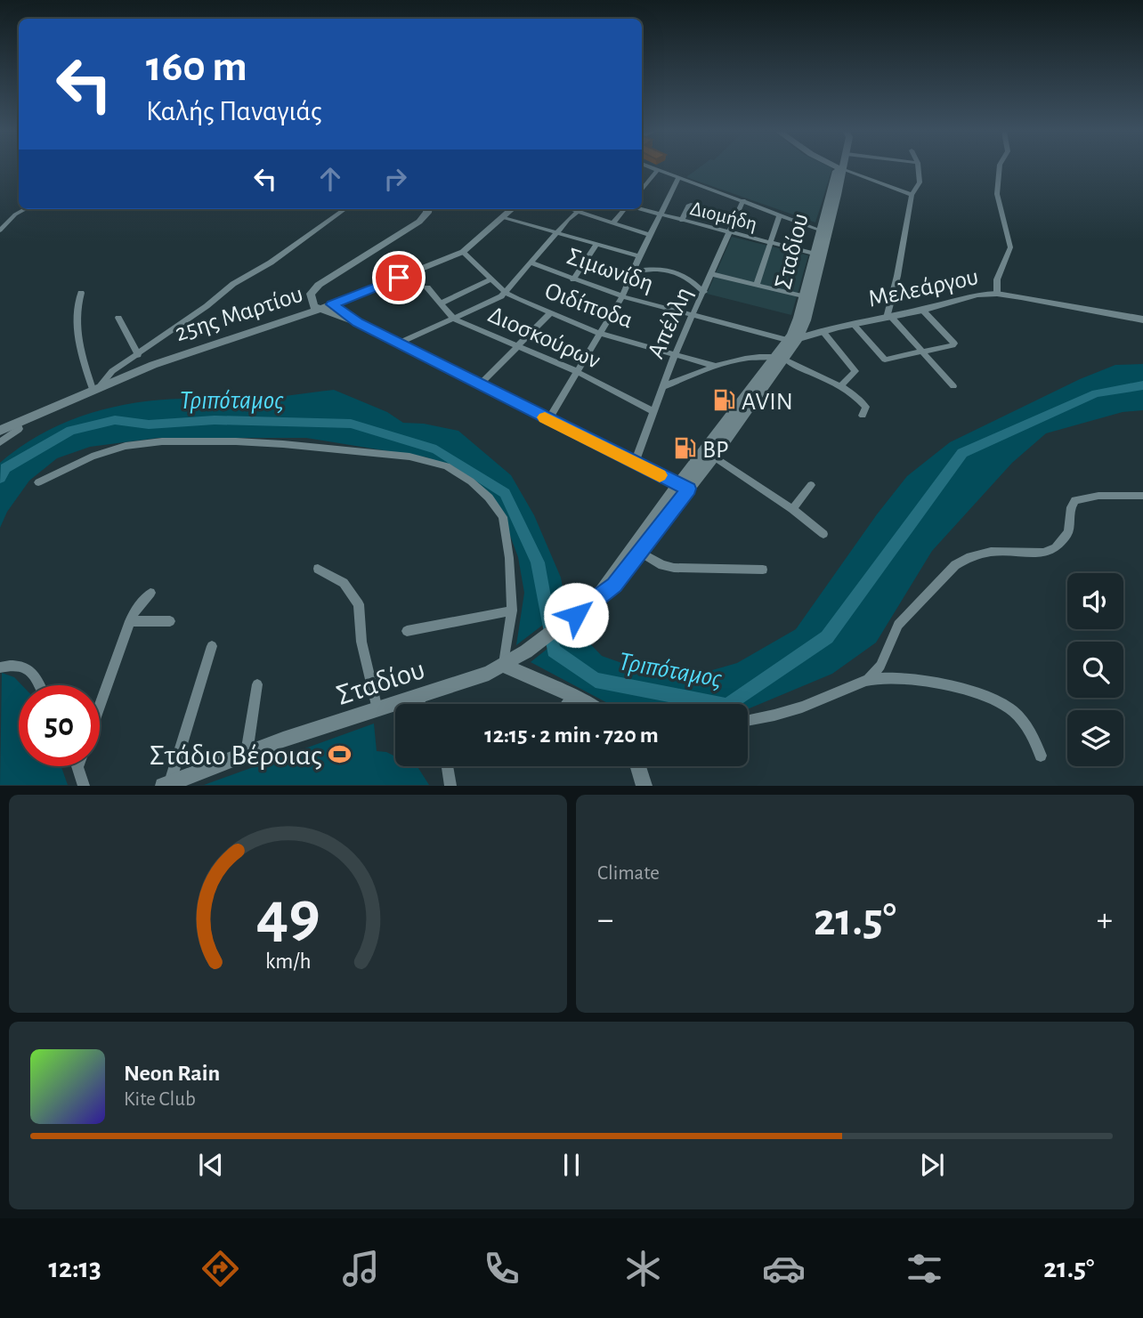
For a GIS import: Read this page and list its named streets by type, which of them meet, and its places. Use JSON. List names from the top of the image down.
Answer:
{
  "streets": {
    "main road": ["Σταδίου", "Μελεάργου", "25ης Μαρτίου"],
    "street": [
      "Διομήδη",
      "Σιμωνίδη",
      "Οιδίποδα",
      "Απέλλη",
      "Διοσκούρων"
    ]
  },
  "crossings": [
    ["Διομήδη", "Σταδίου"],
    ["Διομήδη", "Απέλλη"],
    ["Σταδίου", "Σιμωνίδη"],
    ["Σταδίου", "Μελεάργου"],
    ["Σιμωνίδη", "Μελεάργου"],
    ["Σιμωνίδη", "Απέλλη"],
    ["Οιδίποδα", "25ης Μαρτίου"],
    ["Οιδίποδα", "Απέλλη"],
    ["Απέλλη", "Διοσκούρων"]
  ],
  "water": ["Τριπόταμος"],
  "places": {
    "fuel station": ["AVIN", "BP"],
    "sports": ["Στάδιο Βέροιας"]
  },
  "page": {
    "turn": ["160 m", "Καλής Παναγιάς"],
    "limit": "50",
    "trip": "12:15 · 2 min · 720 m",
    "tile": "Climate",
    "heat": ["−", "21.5°", "+"],
    "song": ["Neon Rain", "Kite Club"],
    "tabs": ["12:13", "21.5°"],
    "gauge": ["49", "km/h"]
  }
}
